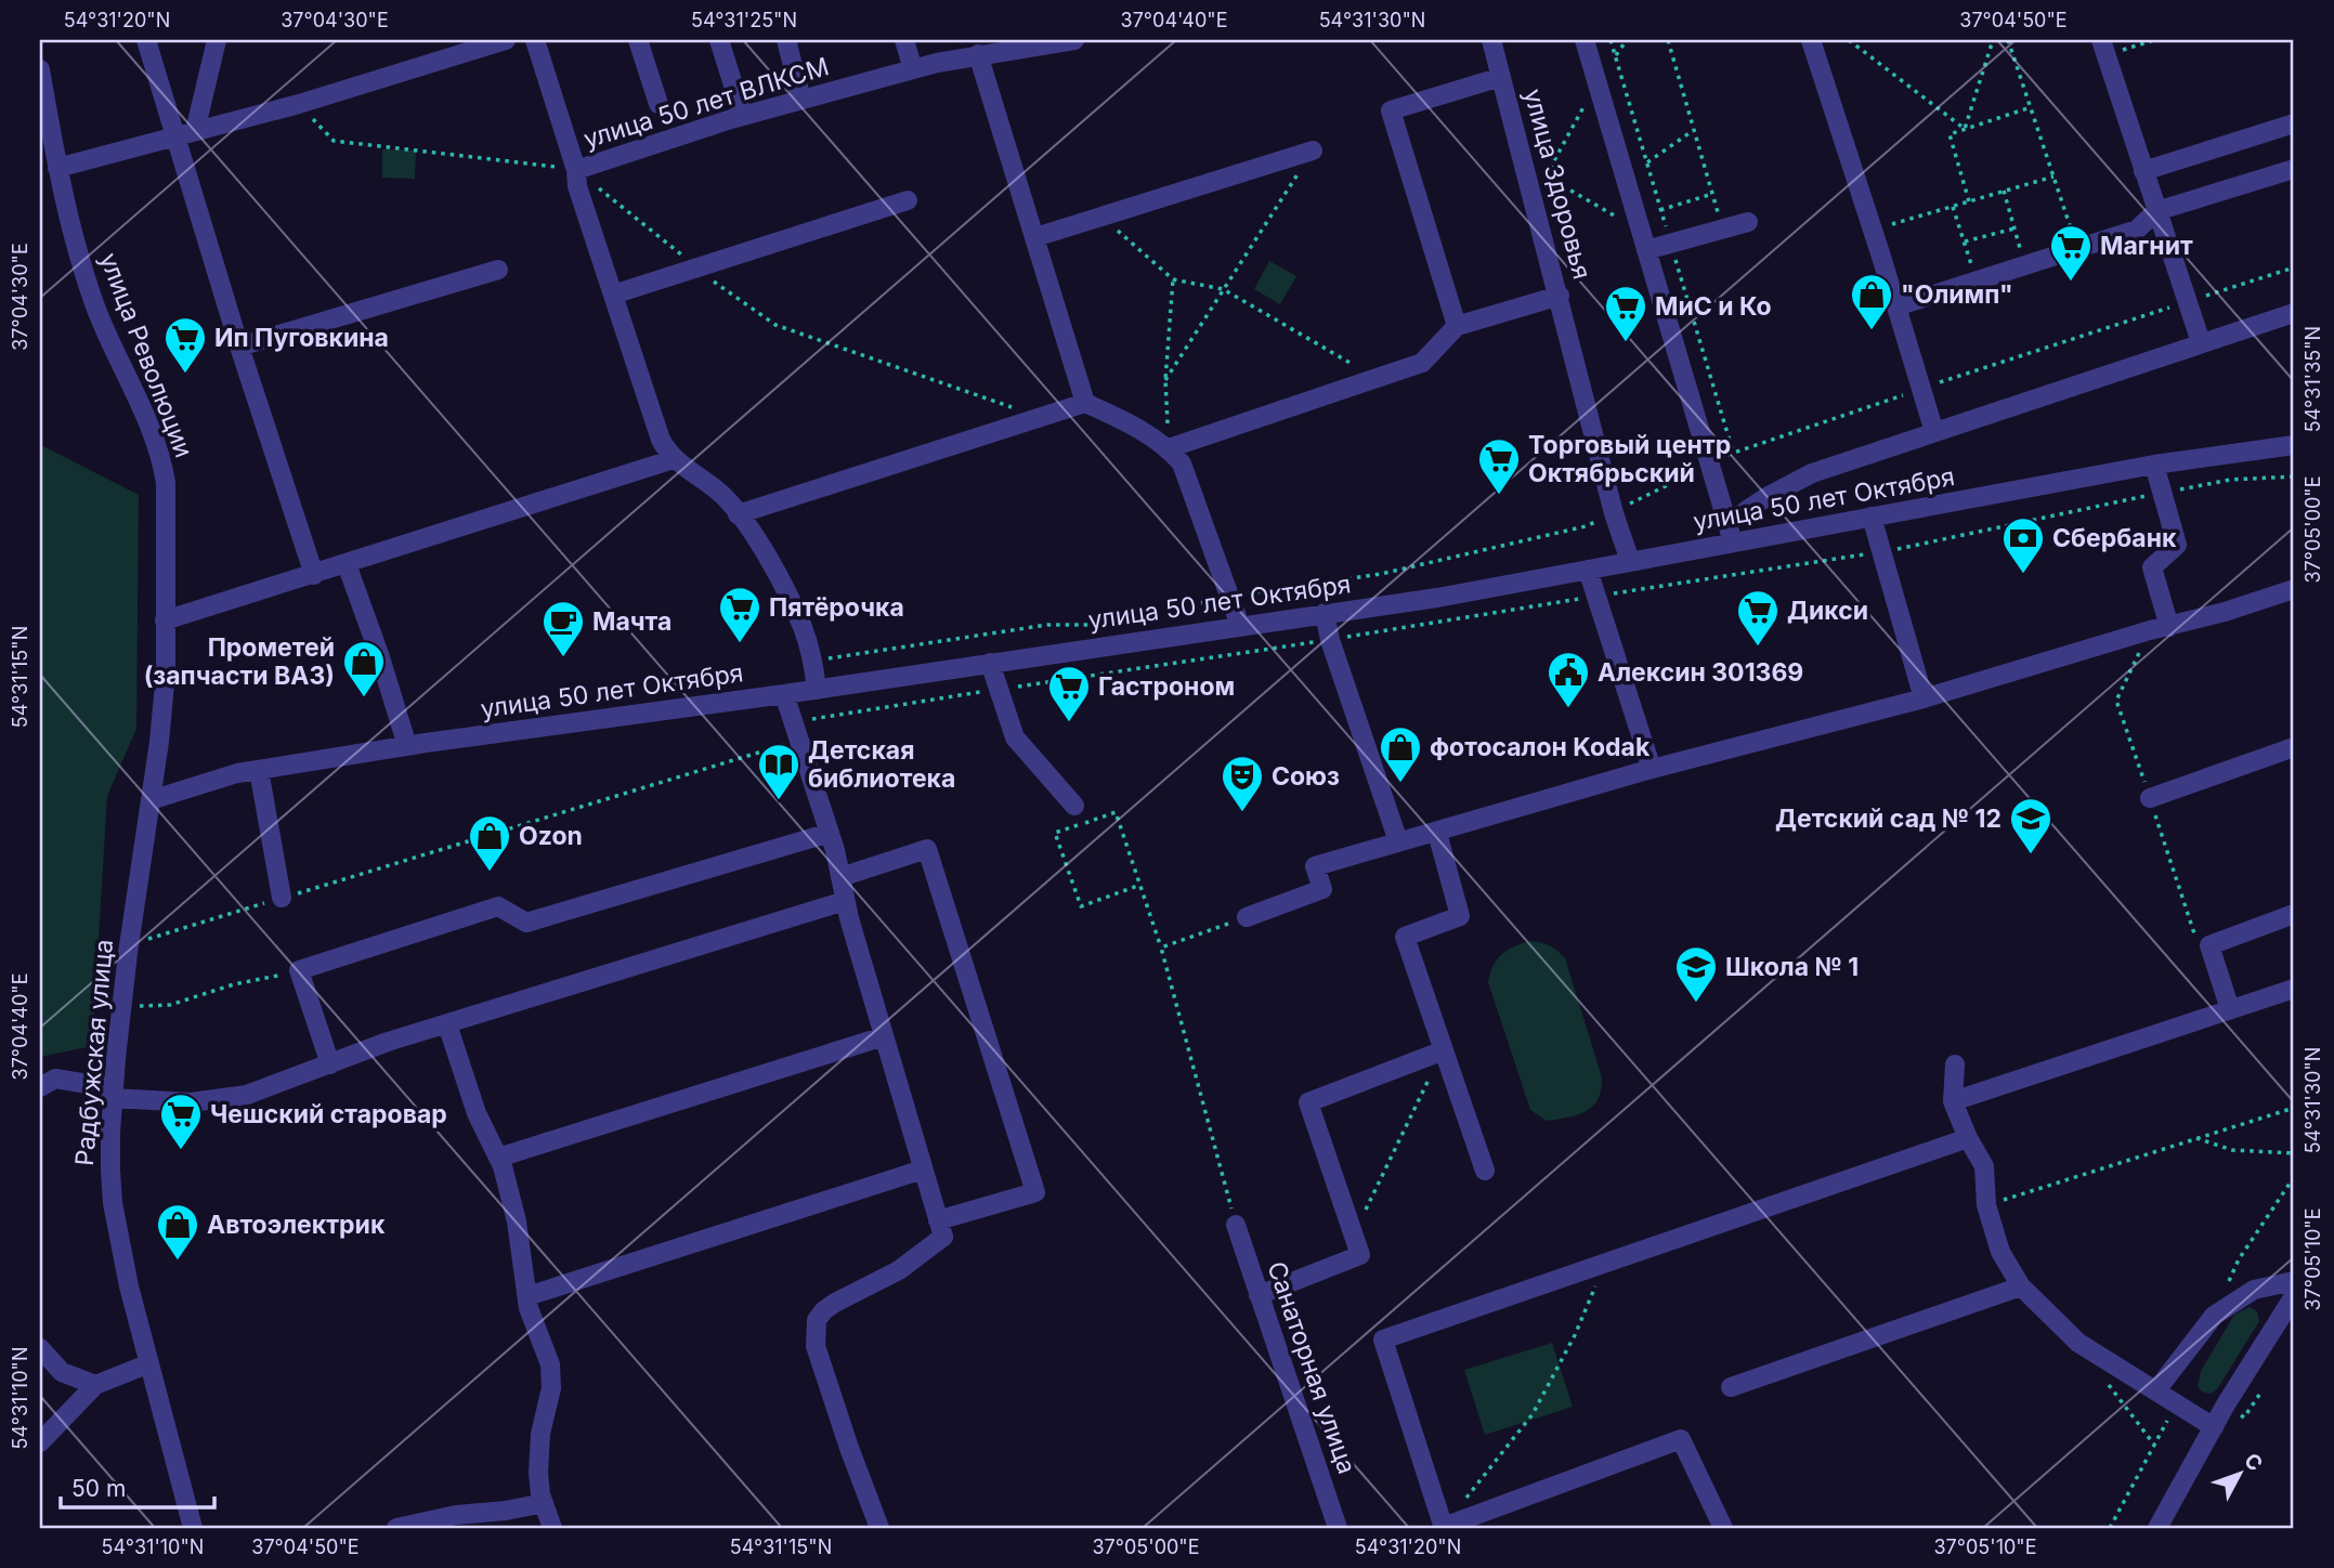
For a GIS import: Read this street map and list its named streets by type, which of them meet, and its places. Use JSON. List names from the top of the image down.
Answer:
{
  "streets": {
    "street": [
      "улица 50 лет ВЛКСМ",
      "улица Здоровья",
      "улица Революции",
      "улица 50 лет Октября",
      "Радбужская улица",
      "Санаторная улица"
    ]
  },
  "crossings": [
    ["улица Здоровья", "улица 50 лет Октября"],
    ["улица Революции", "улица 50 лет Октября"],
    ["улица Революции", "Радбужская улица"],
    ["улица 50 лет Октября", "Радбужская улица"]
  ],
  "places": {
    "supermarket": [
      "Магнит",
      "МиС и Ко",
      "Ип Пуговкина",
      "Торговый центр Октябрьский",
      "Пятёрочка",
      "Дикси",
      "Гастроном",
      "Чешский старовар"
    ],
    "shop": [
      "\"Олимп\"",
      "Прометей (запчасти ВАЗ)",
      "фотосалон Kodak",
      "Ozon",
      "Автоэлектрик"
    ],
    "bank": ["Сбербанк"],
    "cafe": ["Мачта"],
    "public building": ["Алексин 301369"],
    "library": ["Детская библиотека"],
    "theatre": ["Союз"],
    "school or university": ["Детский сад № 12", "Школа № 1"]
  },
  "scale_bar": "50 m",
  "north": "top right",
  "coordinates": [
    "54°31'20\"N",
    "37°04'30\"E",
    "54°31'25\"N",
    "37°04'40\"E",
    "54°31'30\"N",
    "37°04'50\"E",
    "54°31'35\"N",
    "37°05'00\"E",
    "54°31'15\"N",
    "37°05'10\"E",
    "54°31'10\"N"
  ]
}
